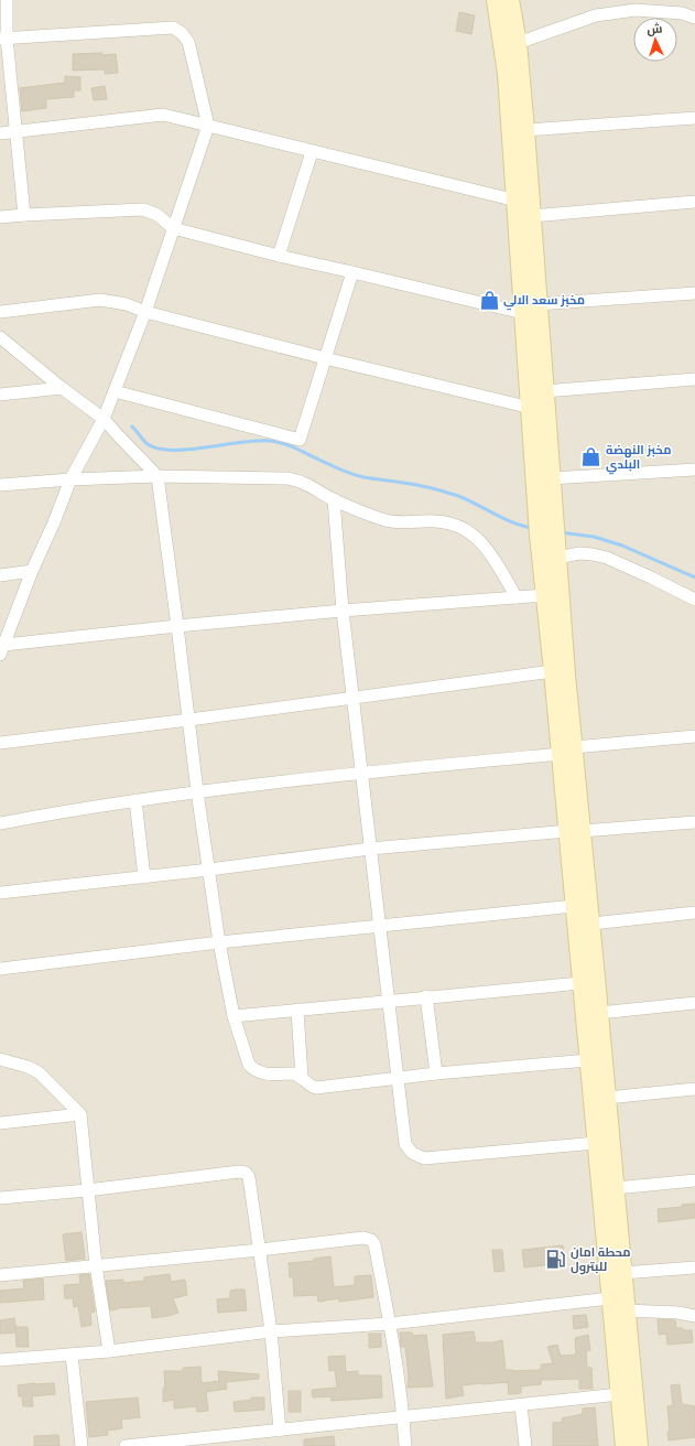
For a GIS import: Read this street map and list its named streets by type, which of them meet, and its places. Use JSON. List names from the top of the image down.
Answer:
{
  "places": {
    "shop": ["مخبز سعد الالي", "مخبز النهضة البلدي"],
    "fuel station": ["محطة امان للبترول"]
  },
  "north": "top"
}
